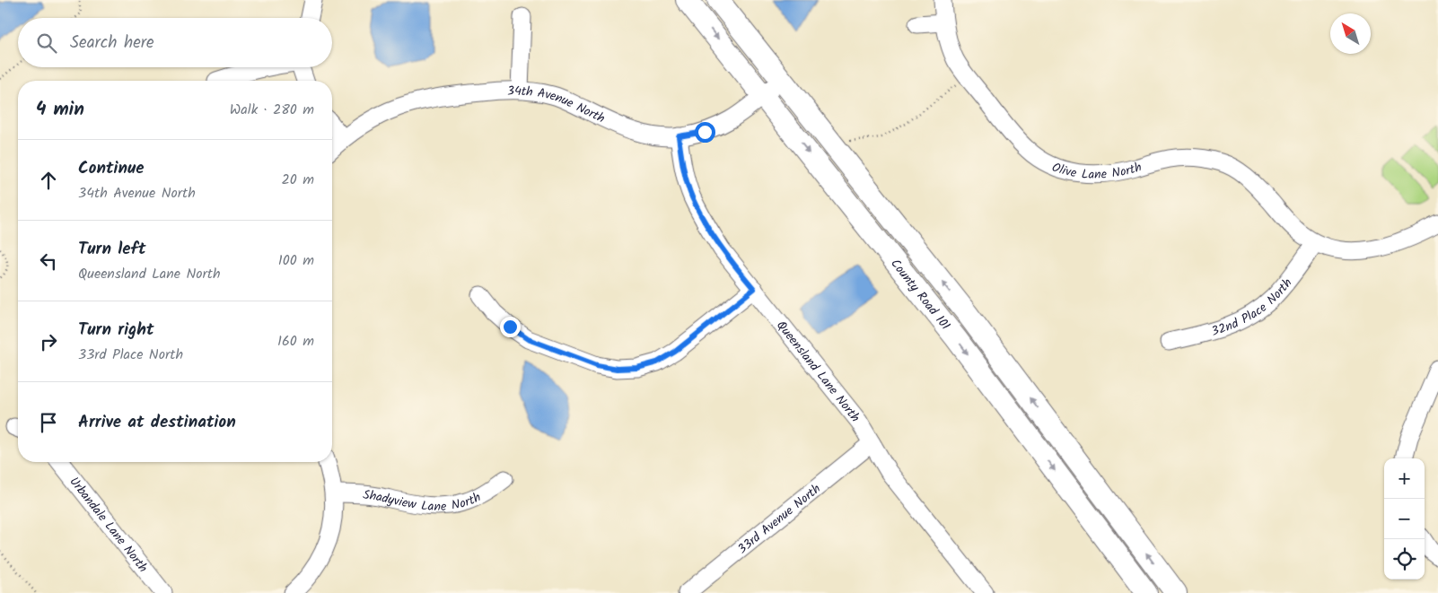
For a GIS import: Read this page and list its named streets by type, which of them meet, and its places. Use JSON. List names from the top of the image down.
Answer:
{
  "streets": {
    "main road": ["County Road 101"],
    "street": [
      "34th Avenue North",
      "Olive Lane North",
      "32nd Place North",
      "Queensland Lane North",
      "Shadyview Lane North",
      "33rd Avenue North",
      "Urbandale Lane North"
    ]
  },
  "crossings": [
    ["34th Avenue North", "County Road 101"],
    ["34th Avenue North", "Queensland Lane North"],
    ["Olive Lane North", "32nd Place North"],
    ["Queensland Lane North", "33rd Avenue North"]
  ],
  "north": "top left",
  "page": {
    "search": "Search here",
    "heading": ["4 min", "Walk · 280 m"],
    "list": [
      ["Continue", "34th Avenue North", "20 m"],
      ["Turn left", "Queensland Lane North", "100 m"],
      ["Turn right", "33rd Place North", "160 m"],
      "Arrive at destination"
    ],
    "map_buttons": ["+", "−"]
  }
}
